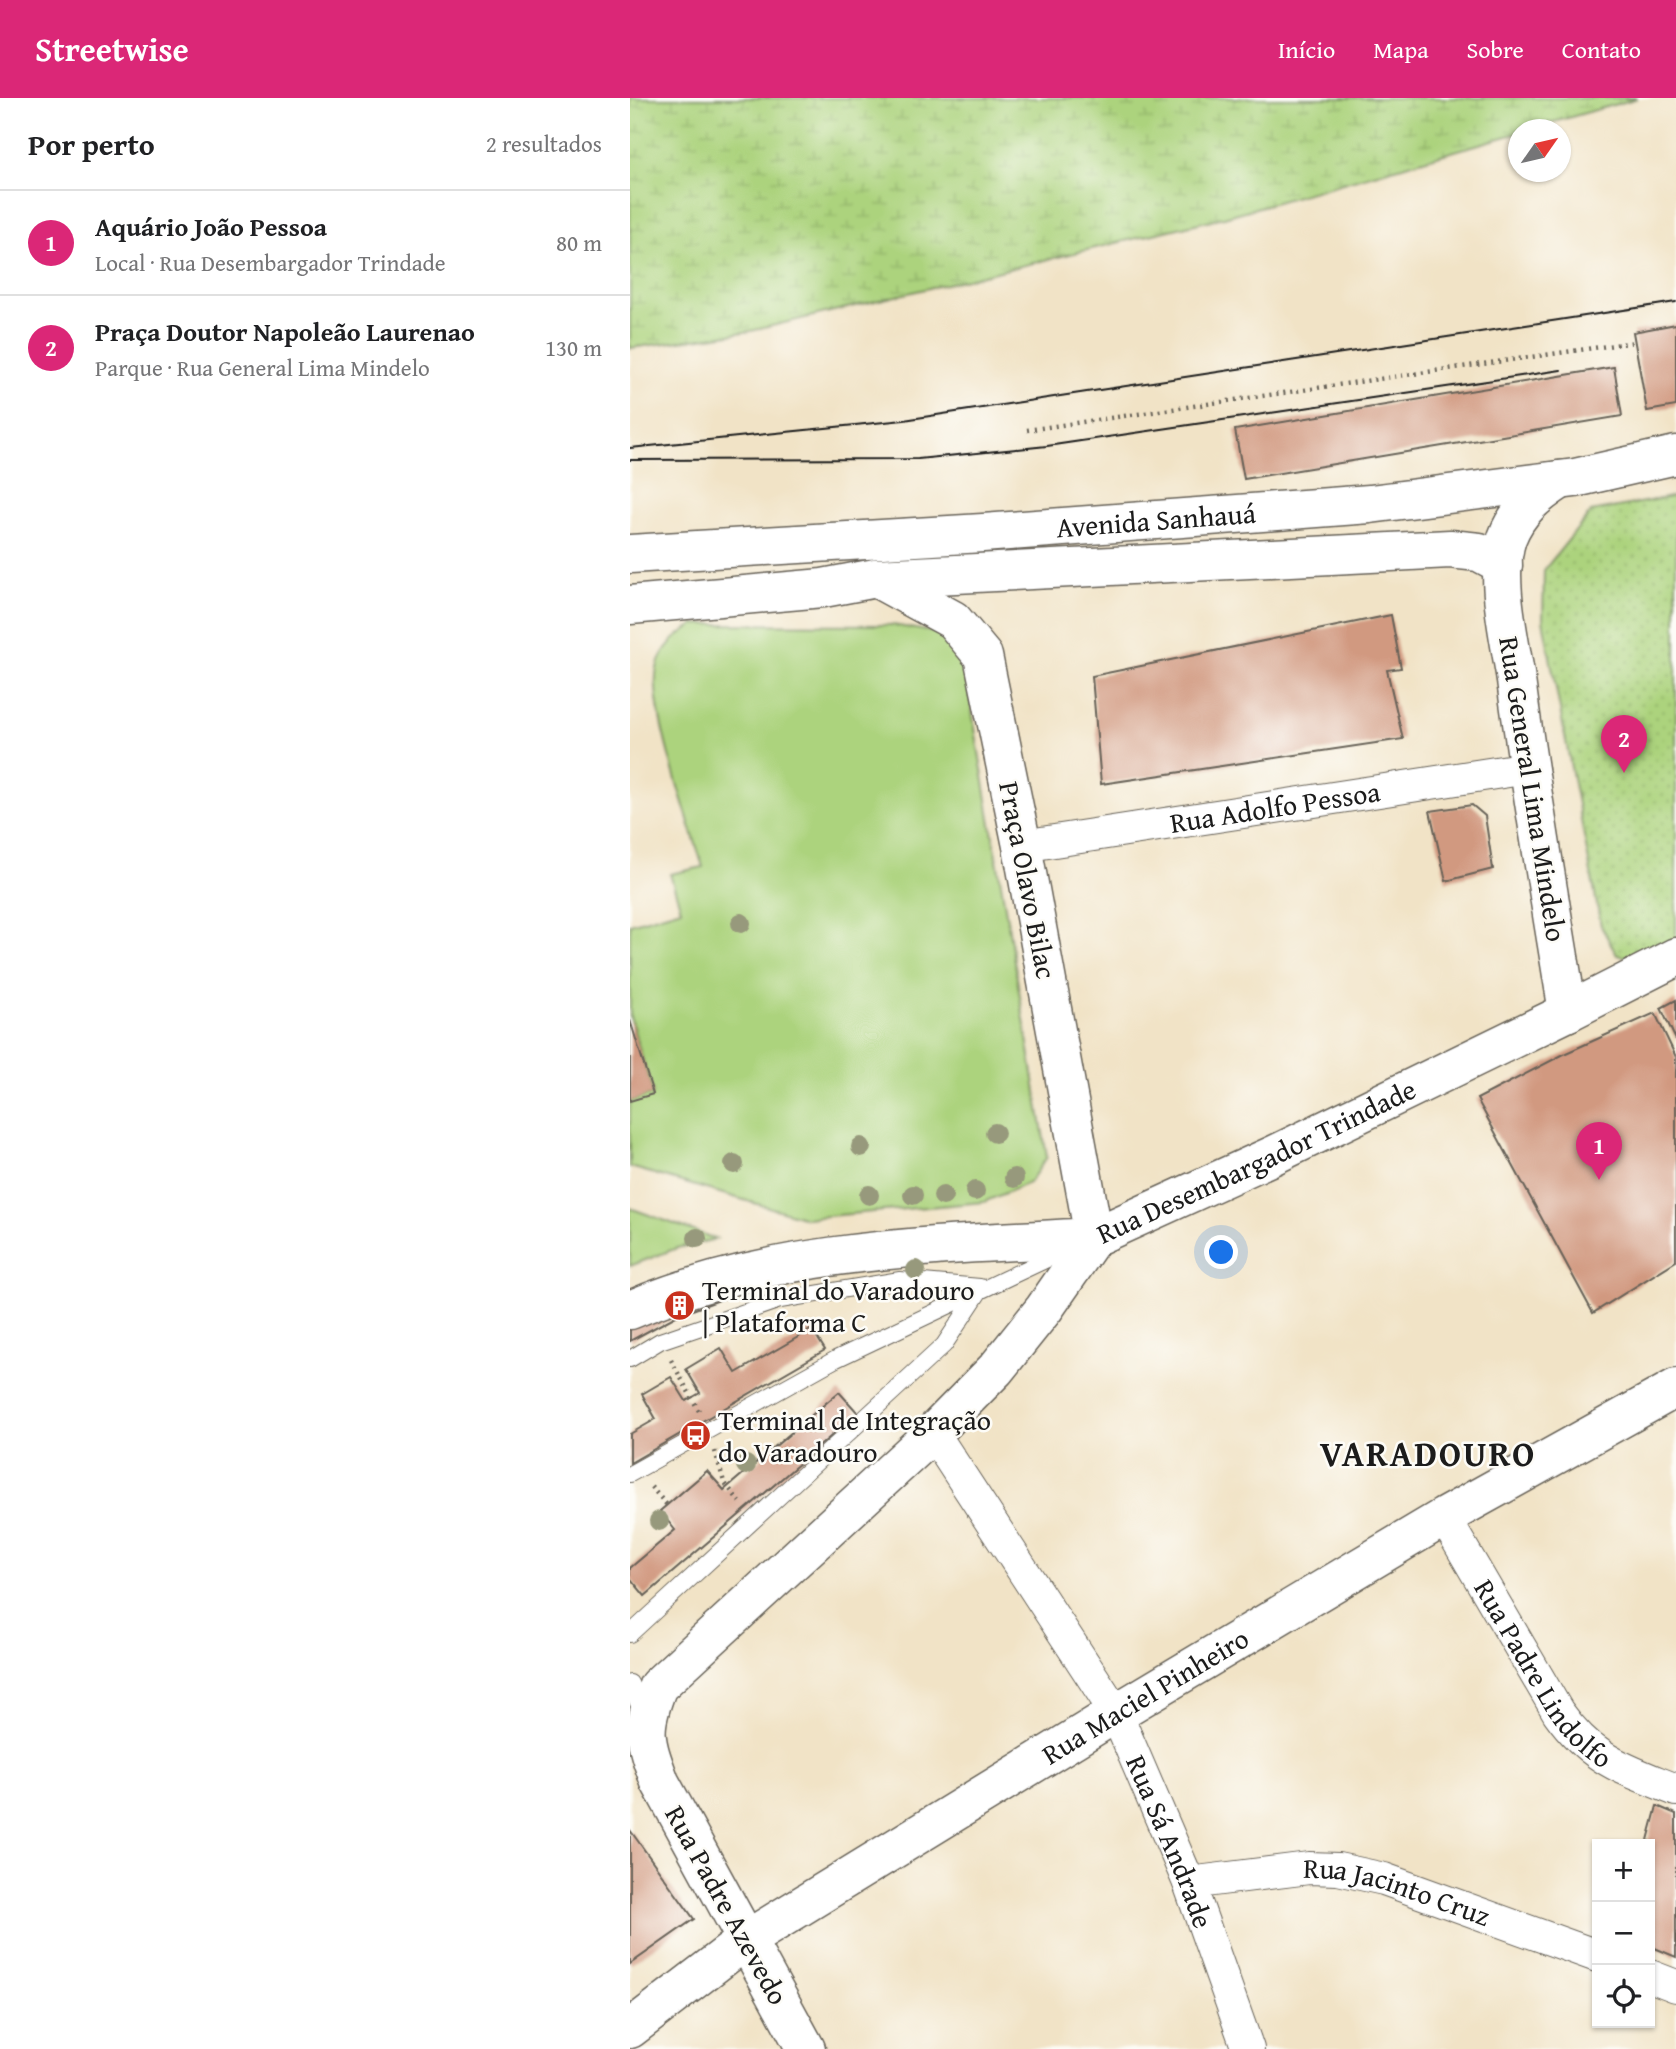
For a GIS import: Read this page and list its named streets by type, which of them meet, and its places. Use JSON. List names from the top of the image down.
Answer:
{
  "streets": {
    "main road": [
      "Avenida Sanhauá",
      "Rua General Lima Mindelo",
      "Praça Olavo Bilac",
      "Rua Desembargador Trindade",
      "Rua Maciel Pinheiro",
      "Rua Padre Azevedo"
    ],
    "street": [
      "Rua Adolfo Pessoa",
      "Rua Padre Lindolfo",
      "Rua Sá Andrade",
      "Rua Jacinto Cruz"
    ]
  },
  "crossings": [
    ["Avenida Sanhauá", "Rua General Lima Mindelo"],
    ["Avenida Sanhauá", "Praça Olavo Bilac"],
    ["Rua General Lima Mindelo", "Rua Adolfo Pessoa"],
    ["Rua General Lima Mindelo", "Rua Desembargador Trindade"],
    ["Rua Adolfo Pessoa", "Praça Olavo Bilac"],
    ["Praça Olavo Bilac", "Rua Desembargador Trindade"],
    ["Rua Desembargador Trindade", "Rua Sá Andrade"],
    ["Rua Desembargador Trindade", "Rua Padre Azevedo"],
    ["Rua Padre Lindolfo", "Rua Maciel Pinheiro"],
    ["Rua Maciel Pinheiro", "Rua Sá Andrade"],
    ["Rua Maciel Pinheiro", "Rua Padre Azevedo"],
    ["Rua Sá Andrade", "Rua Jacinto Cruz"]
  ],
  "districts": ["VARADOURO"],
  "places": {
    "building": ["Terminal do Varadouro | Plataforma C"],
    "bus stop": ["Terminal de Integração do Varadouro"]
  },
  "north": "top right",
  "page": {
    "header": "Streetwise",
    "nav": [
      "Início",
      "Mapa",
      "Sobre",
      "Contato"
    ],
    "heading": ["Por perto", "2 resultados"],
    "list": [
      {
        "mark": "1",
        "name": "Aquário João Pessoa",
        "note": "Local · Rua Desembargador Trindade",
        "value": "80 m"
      },
      {
        "mark": "2",
        "name": "Praça Doutor Napoleão Laurenao",
        "note": "Parque · Rua General Lima Mindelo",
        "value": "130 m"
      }
    ],
    "pins": ["2", "1"],
    "map_buttons": ["+", "−"]
  }
}
